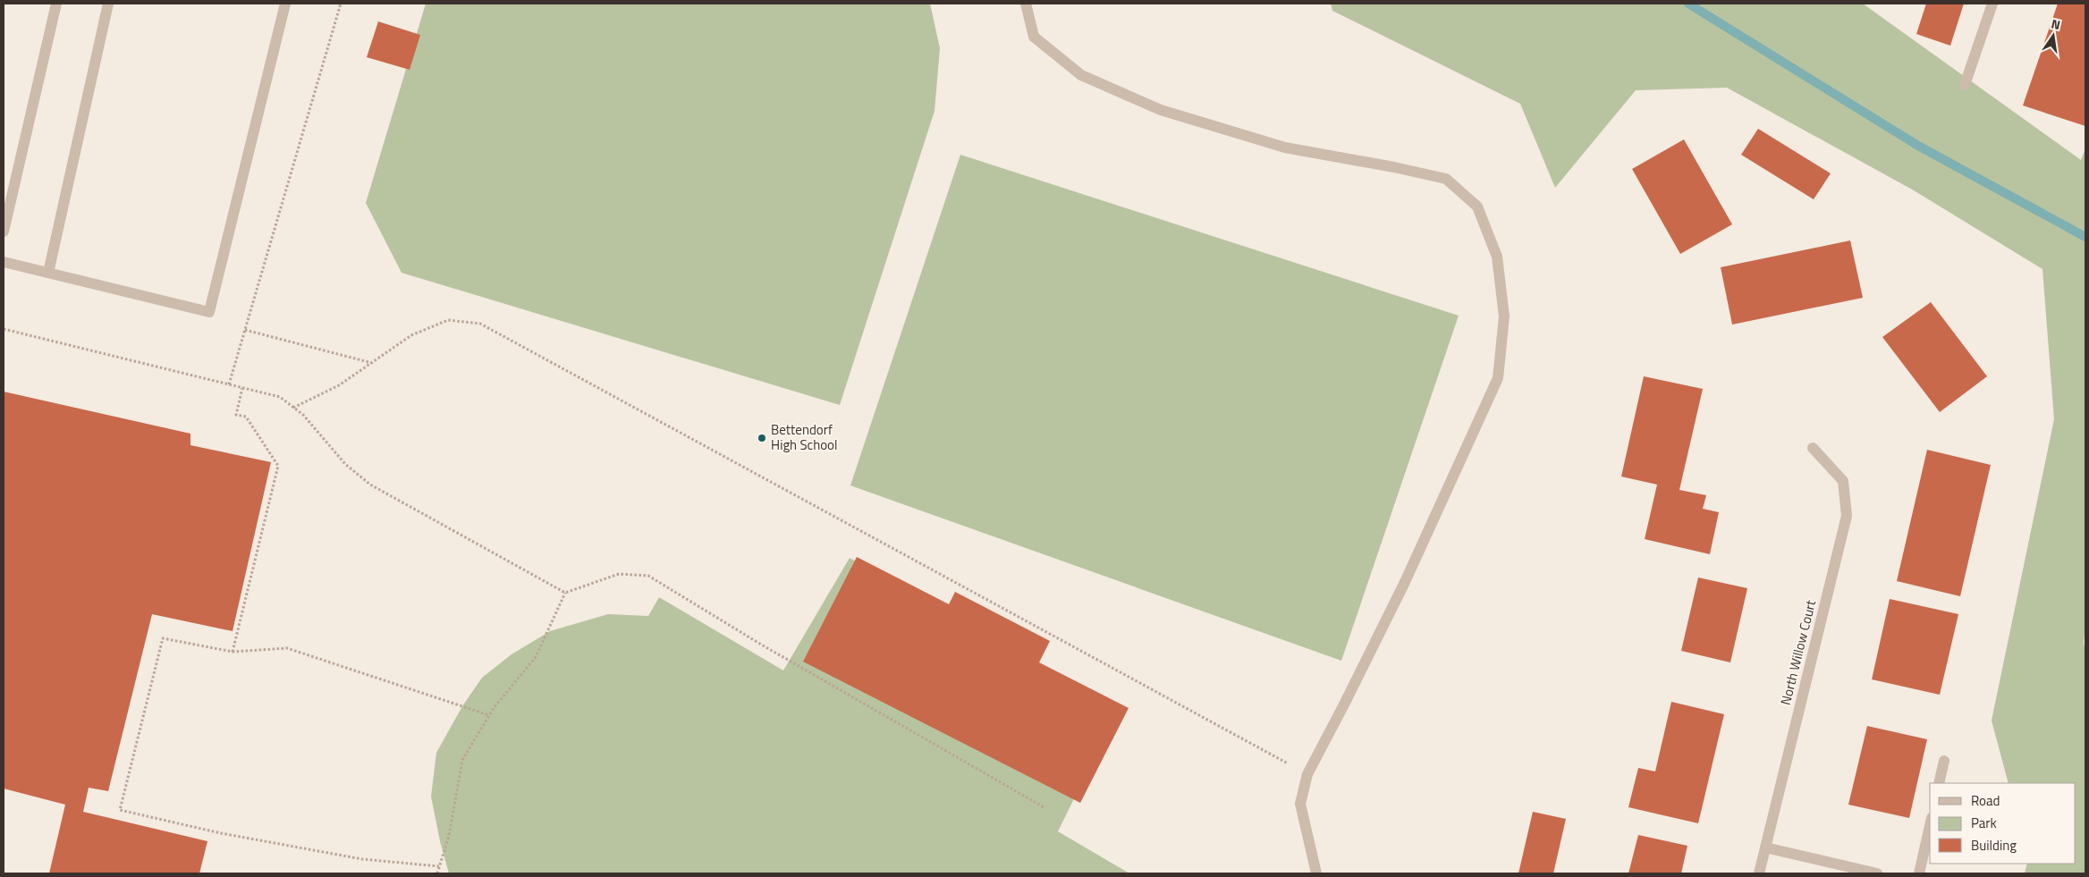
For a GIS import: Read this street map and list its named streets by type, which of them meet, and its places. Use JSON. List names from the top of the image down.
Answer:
{
  "streets": {
    "street": ["North Willow Court"]
  },
  "places": ["Bettendorf High School"],
  "legend": ["Road", "Park", "Building"],
  "north": "top"
}
